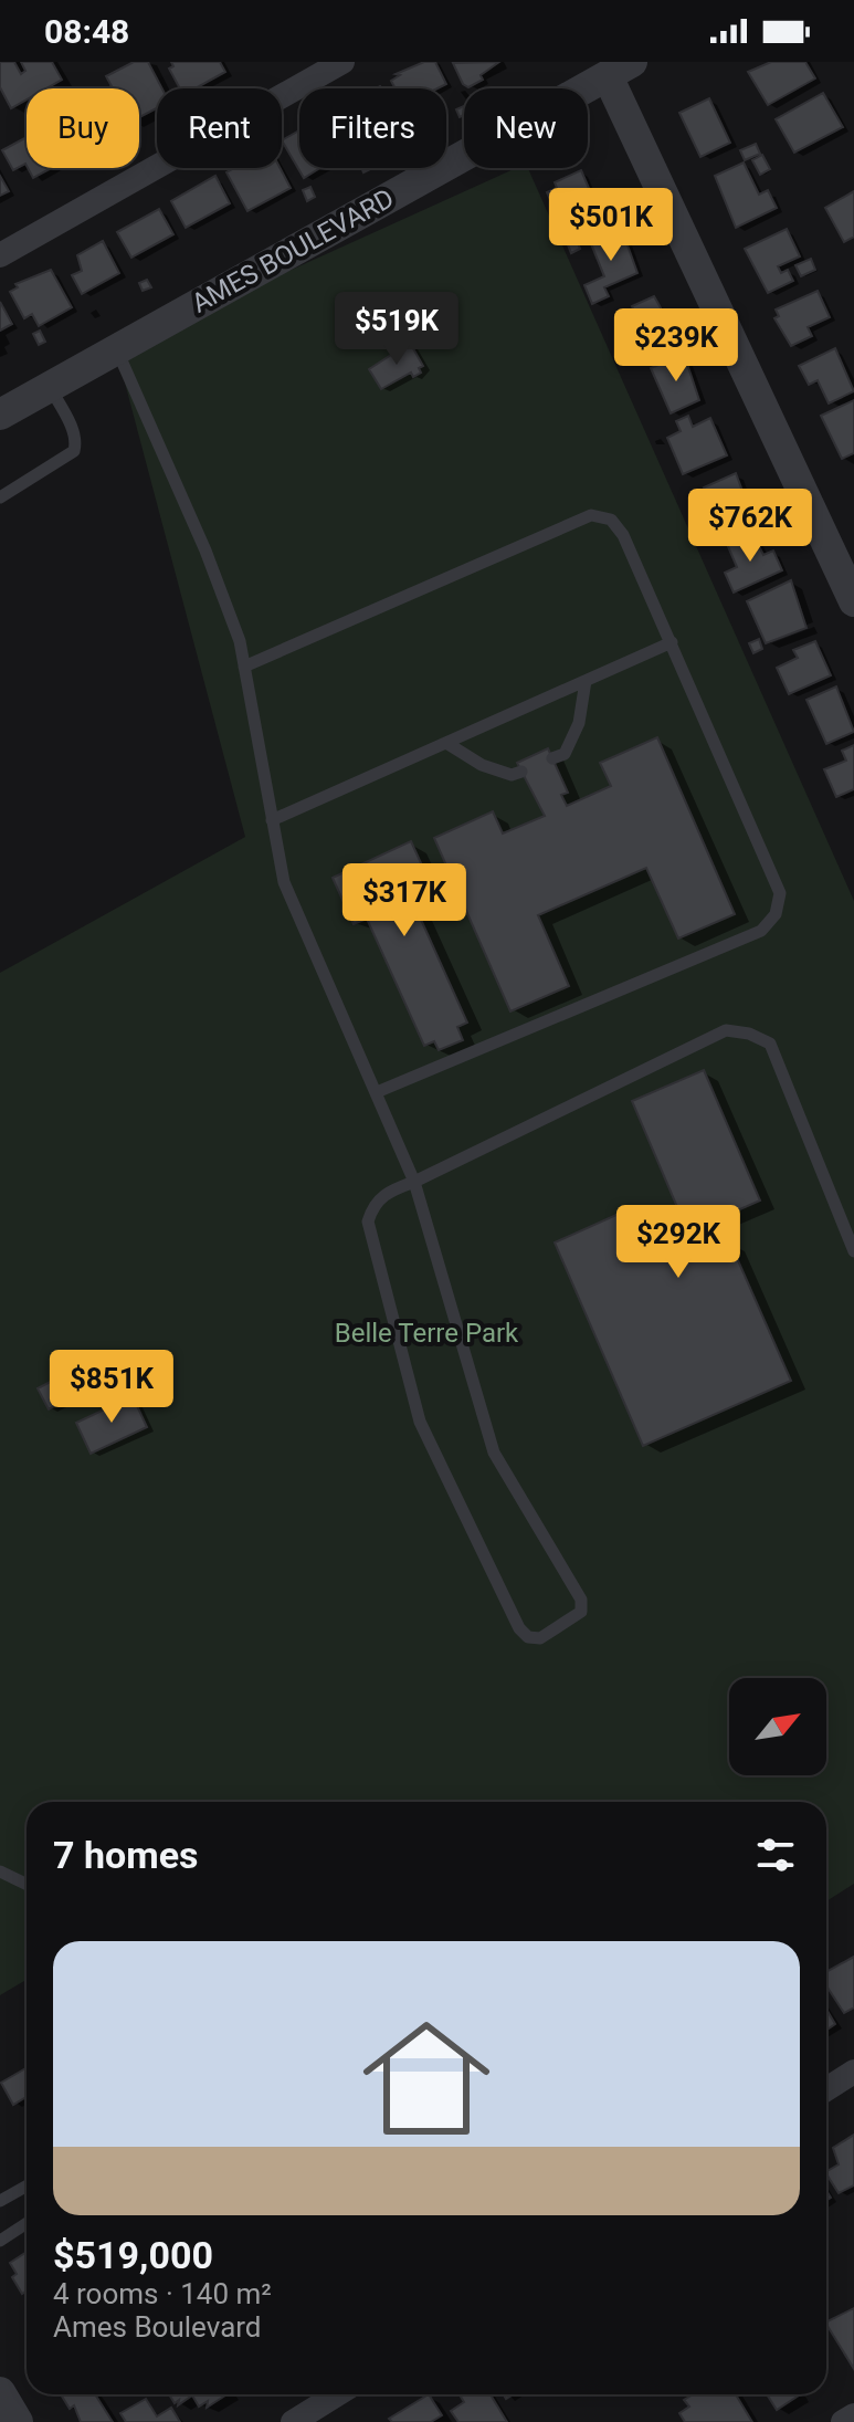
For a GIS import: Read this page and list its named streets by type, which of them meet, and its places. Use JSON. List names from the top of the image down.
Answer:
{
  "streets": {
    "street": ["AMES BOULEVARD"]
  },
  "parks": ["Belle Terre Park"],
  "north": "top right",
  "page": {
    "status": "08:48",
    "chip": [
      "Buy",
      "Rent",
      "Filters",
      "New"
    ],
    "price": [
      "$501K",
      "$519K",
      "$239K",
      "$762K",
      "$317K",
      "$292K",
      "$851K"
    ],
    "heading": "7 homes",
    "list": [
      {
        "name": "$519,000",
        "note": "4 rooms · 140 m² · Ames Boulevard"
      }
    ]
  }
}
